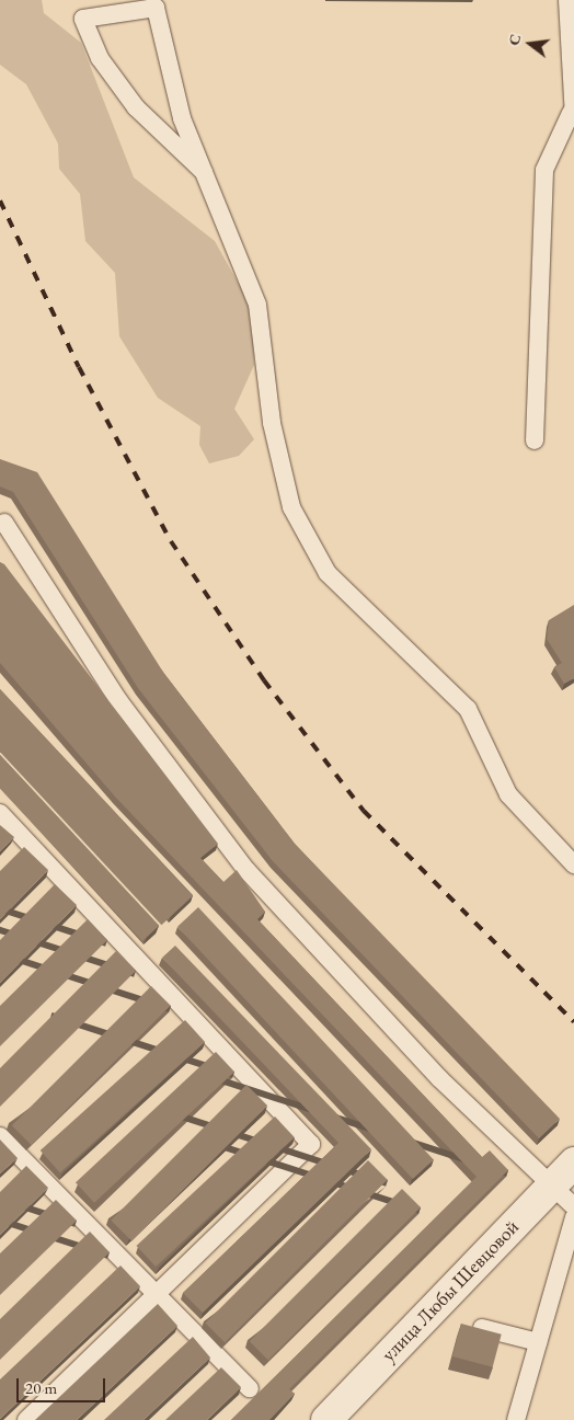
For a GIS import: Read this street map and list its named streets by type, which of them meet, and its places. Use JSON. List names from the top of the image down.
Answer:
{
  "streets": {
    "street": ["улица Любы Шевцовой"]
  },
  "scale_bar": "20 m",
  "north": "left"
}
